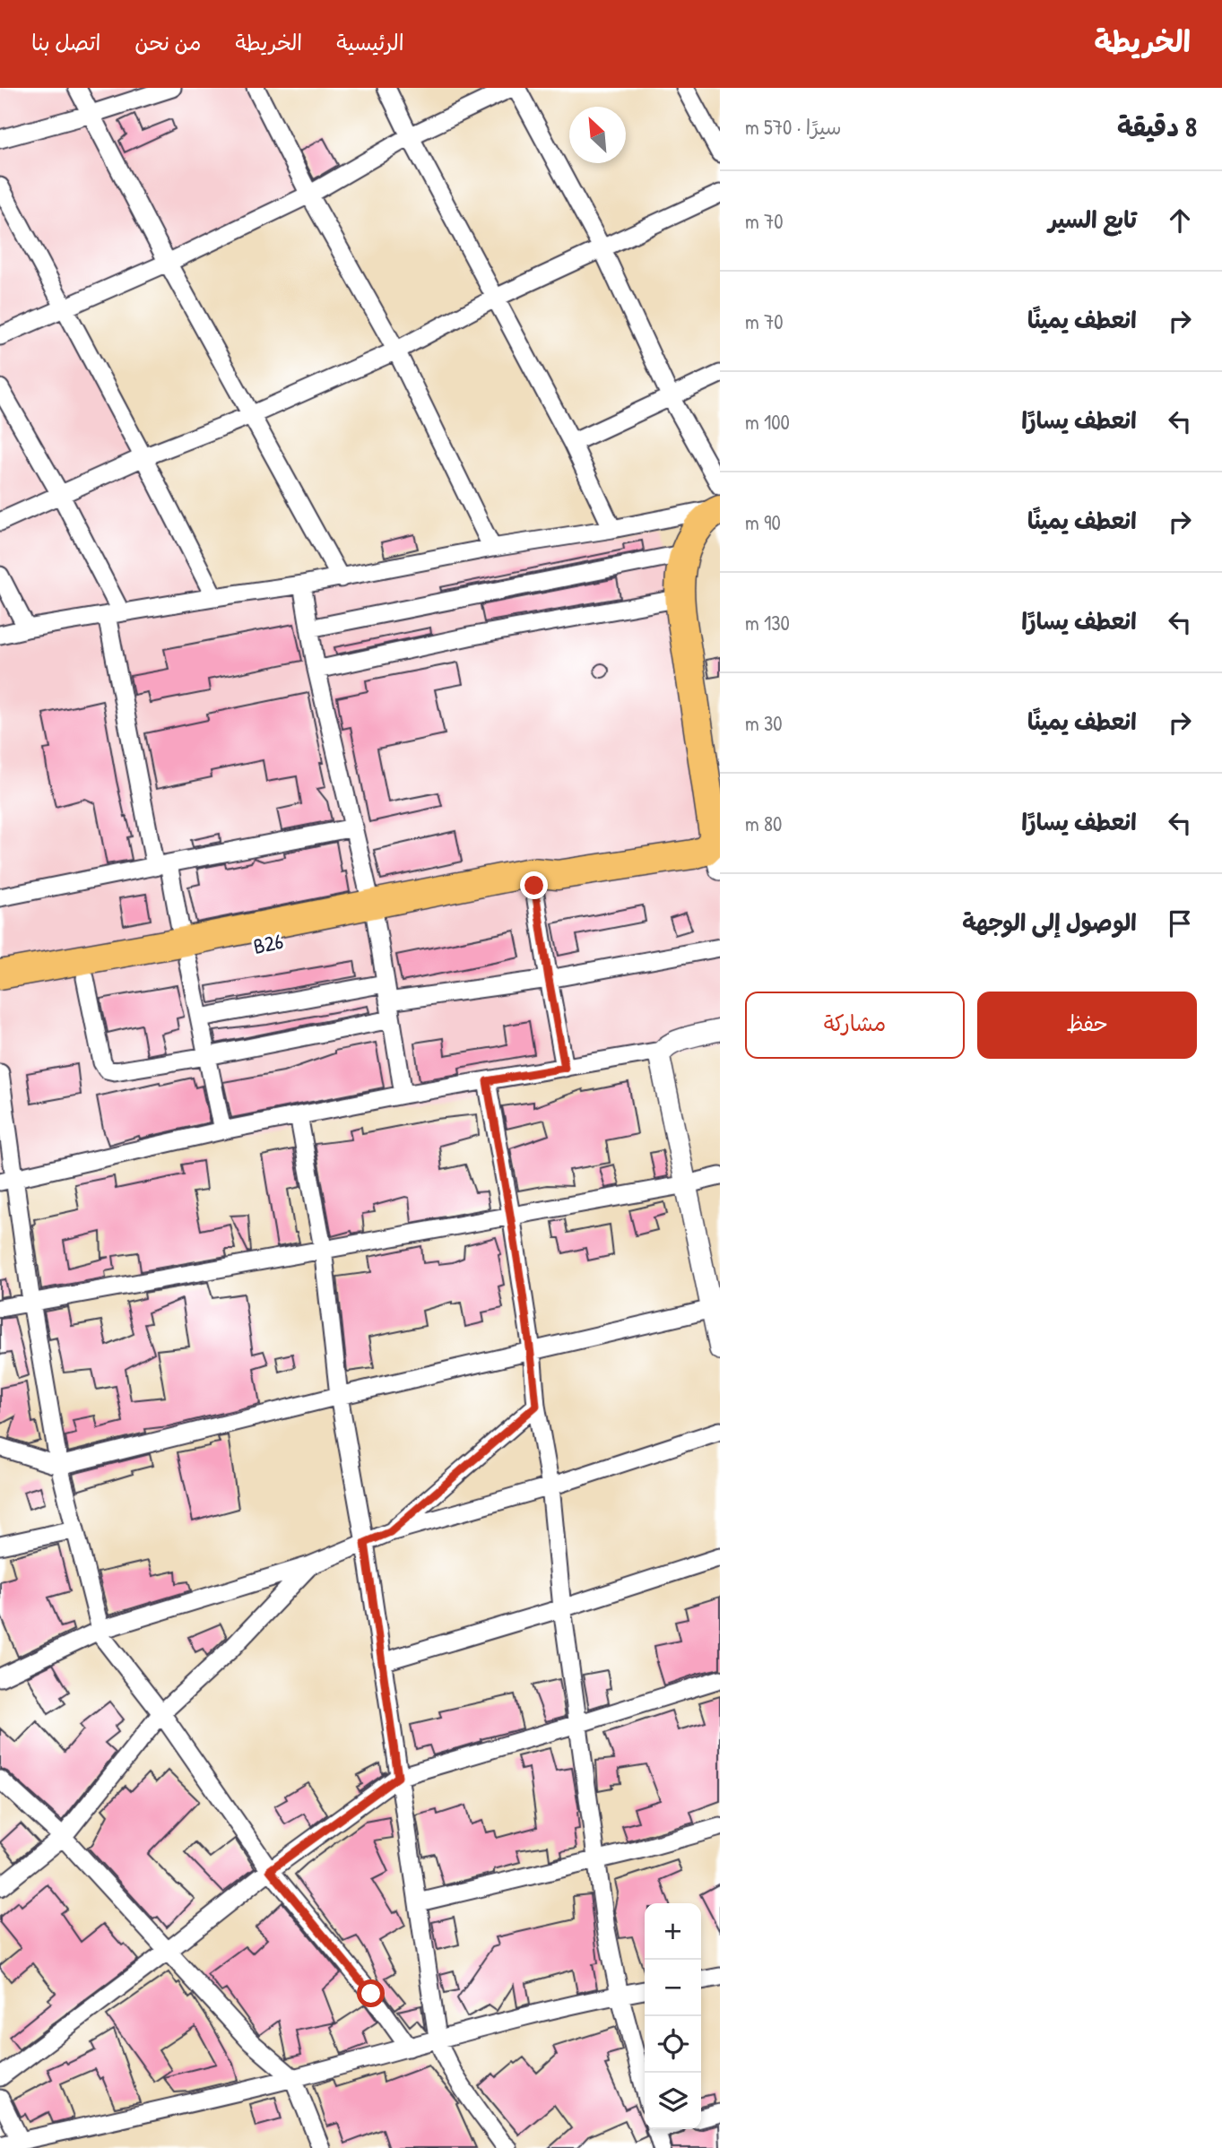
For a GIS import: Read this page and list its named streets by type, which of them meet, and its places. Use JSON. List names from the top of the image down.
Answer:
{
  "streets": {
    "highway": ["B26"]
  },
  "north": "top left",
  "page": {
    "header": "الخريطة",
    "nav": [
      "الرئيسية",
      "الخريطة",
      "من نحن",
      "اتصل بنا"
    ],
    "heading": ["8 دقيقة", "سيرًا · 570 m"],
    "list": [
      ["تابع السير", "70 m"],
      ["انعطف يمينًا", "70 m"],
      ["انعطف يسارًا", "100 m"],
      ["انعطف يمينًا", "90 m"],
      ["انعطف يسارًا", "130 m"],
      ["انعطف يمينًا", "30 m"],
      ["انعطف يسارًا", "80 m"],
      "الوصول إلى الوجهة"
    ],
    "buttons": ["حفظ", "مشاركة"],
    "map_buttons": ["+", "−"]
  }
}
